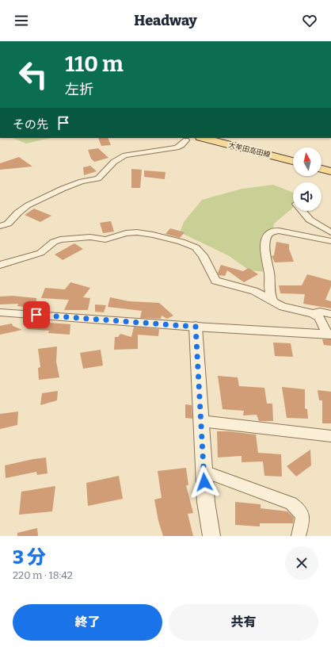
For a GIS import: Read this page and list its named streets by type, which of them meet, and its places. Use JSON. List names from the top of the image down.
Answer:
{
  "streets": {
    "main road": ["大牟田高田線"]
  },
  "north": "top",
  "page": {
    "header": "Headway",
    "turn": ["110 m", "左折"],
    "then": "その先",
    "heading": ["3 分", "220 m · 18:42"],
    "buttons": ["終了", "共有"]
  }
}
